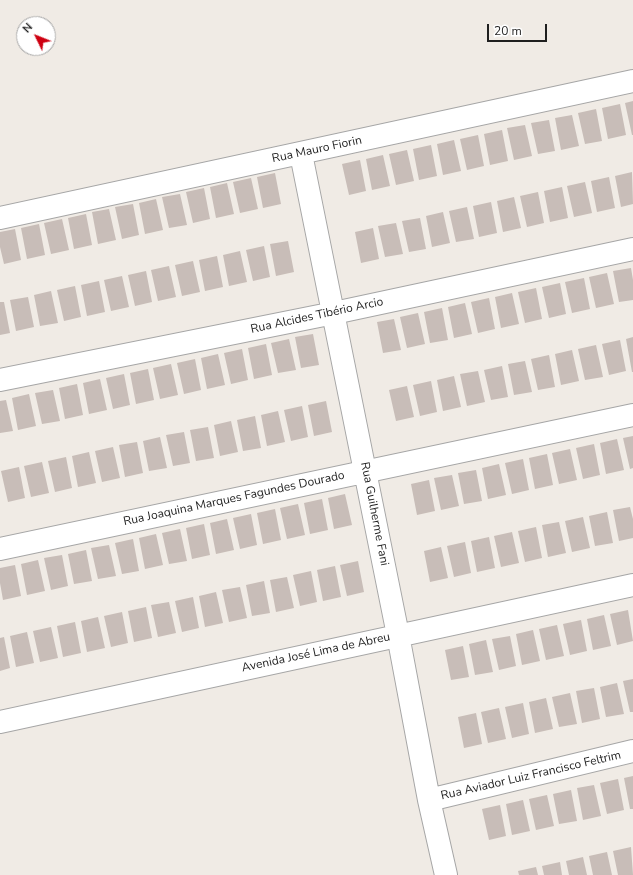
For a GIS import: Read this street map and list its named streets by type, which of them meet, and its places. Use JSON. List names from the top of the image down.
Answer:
{
  "streets": {
    "street": [
      "Rua Mauro Fiorin",
      "Rua Alcides Tibério Arcio",
      "Rua Joaquina Marques Fagundes Dourado",
      "Rua Guilherme Fani",
      "Avenida José Lima de Abreu",
      "Rua Aviador Luiz Francisco Feltrim"
    ]
  },
  "crossings": [
    ["Rua Mauro Fiorin", "Rua Guilherme Fani"],
    ["Rua Alcides Tibério Arcio", "Rua Guilherme Fani"],
    ["Rua Joaquina Marques Fagundes Dourado", "Rua Guilherme Fani"],
    ["Rua Guilherme Fani", "Avenida José Lima de Abreu"],
    ["Rua Guilherme Fani", "Rua Aviador Luiz Francisco Feltrim"]
  ],
  "scale_bar": "20 m",
  "north": "top left"
}
